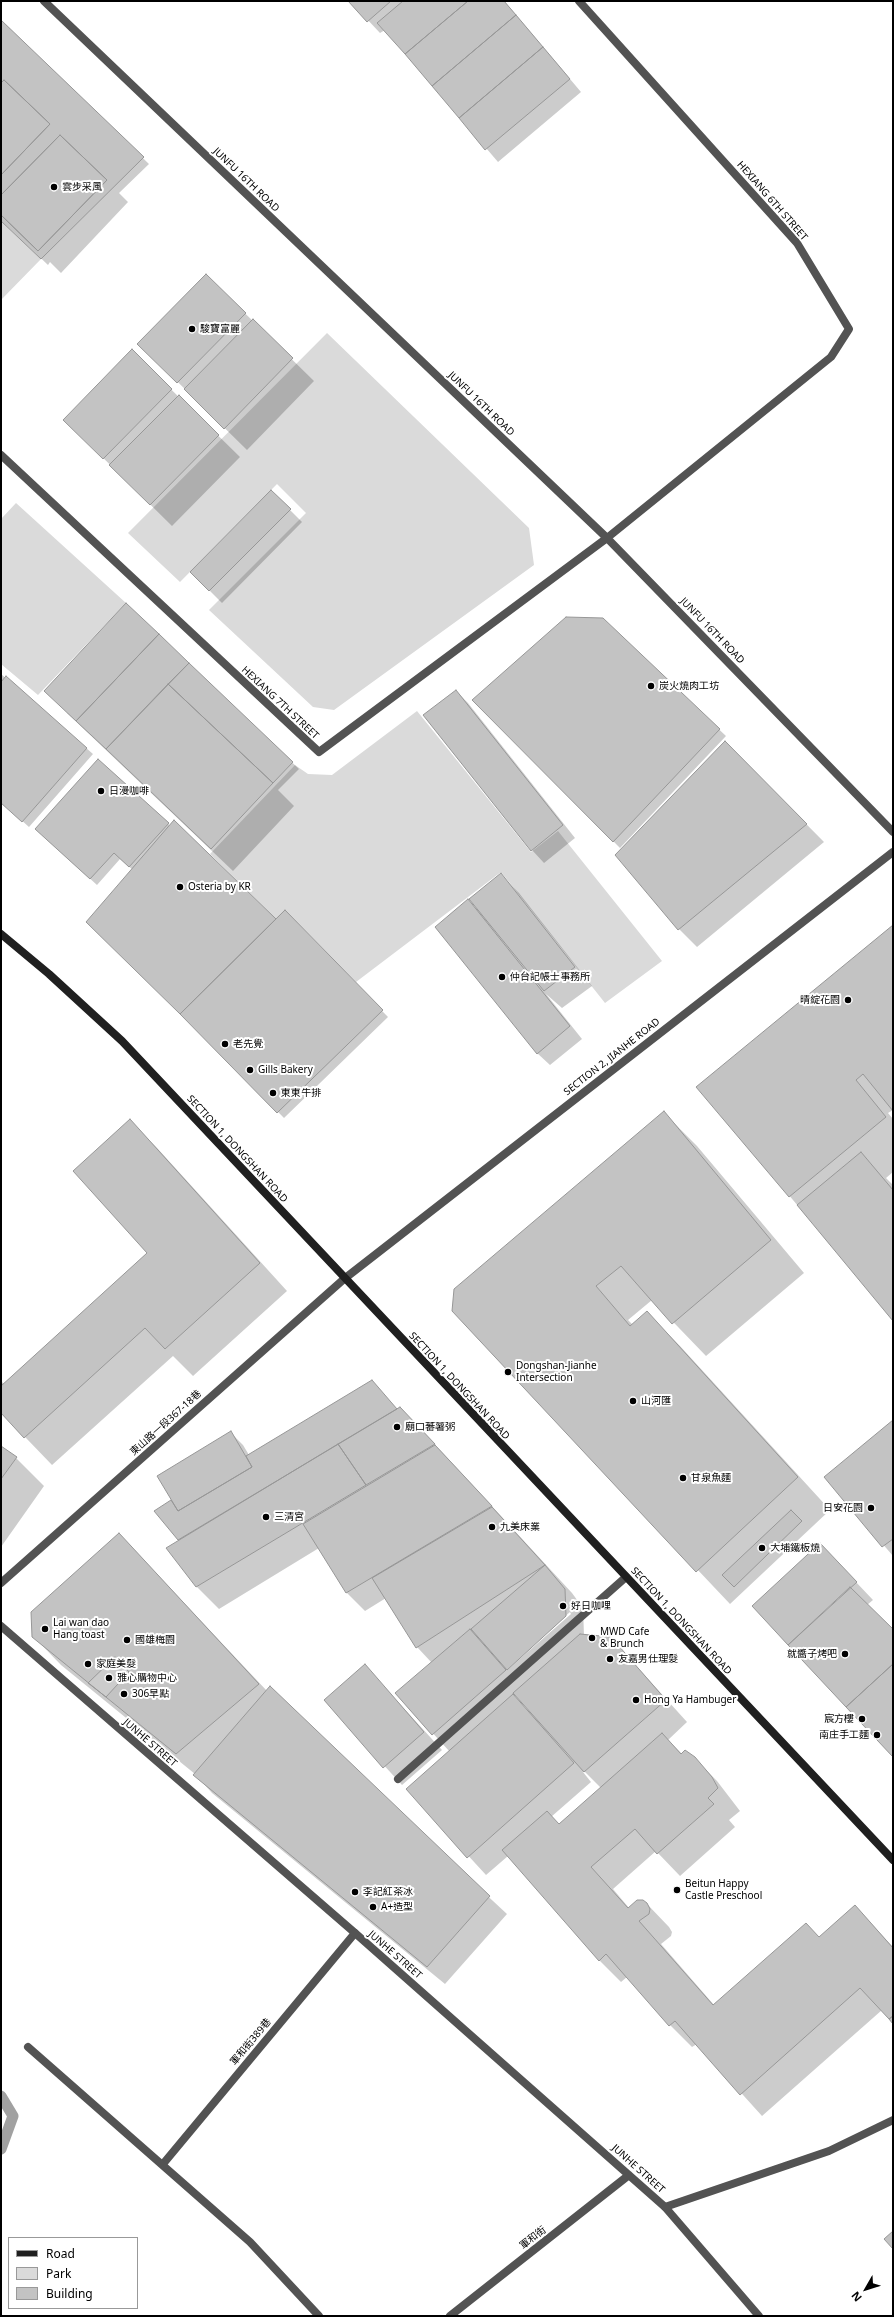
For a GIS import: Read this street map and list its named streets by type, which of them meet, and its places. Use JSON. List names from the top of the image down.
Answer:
{
  "streets": {
    "main road": ["SECTION 1, DONGSHAN ROAD"],
    "street": [
      "JUNFU 16TH ROAD",
      "HEXIANG 6TH STREET",
      "HEXIANG 7TH STREET",
      "SECTION 2, JIANHE ROAD",
      "東山路一段367-18巷",
      "JUNHE STREET",
      "軍和街389巷",
      "軍和街"
    ]
  },
  "crossings": [
    ["JUNFU 16TH ROAD", "HEXIANG 6TH STREET"],
    ["JUNFU 16TH ROAD", "HEXIANG 7TH STREET"],
    ["HEXIANG 6TH STREET", "HEXIANG 7TH STREET"],
    ["SECTION 2, JIANHE ROAD", "SECTION 1, DONGSHAN ROAD"],
    ["SECTION 2, JIANHE ROAD", "東山路一段367-18巷"],
    ["SECTION 1, DONGSHAN ROAD", "東山路一段367-18巷"],
    ["JUNHE STREET", "軍和街389巷"],
    ["JUNHE STREET", "軍和街"]
  ],
  "places": [
    "雲步采風",
    "駿寶富麗",
    "炭火燒肉工坊",
    "日漫咖啡",
    "Osteria by KR",
    "仲台記帳士事務所",
    "晴綻花園",
    "老先覺",
    "Gills Bakery",
    "東東牛排",
    "Dongshan-Jianhe Intersection",
    "山河匯",
    "廟口蕃薯粥",
    "甘泉魚麵",
    "日安花園",
    "三清宮",
    "九美床業",
    "大埔鐵板燒",
    "好日咖哩",
    "Lai wan dao Hang toast",
    "MWD Cafe & Brunch",
    "國雄梅園",
    "就醬子烤吧",
    "友嘉男仕理髮",
    "家庭美髮",
    "雅心購物中心",
    "306早點",
    "Hong Ya Hambuger",
    "宸方樓",
    "南庄手工麵",
    "Beitun Happy Castle Preschool",
    "李記紅茶冰",
    "A+造型"
  ],
  "legend": ["Road", "Park", "Building"],
  "north": "bottom left"
}
